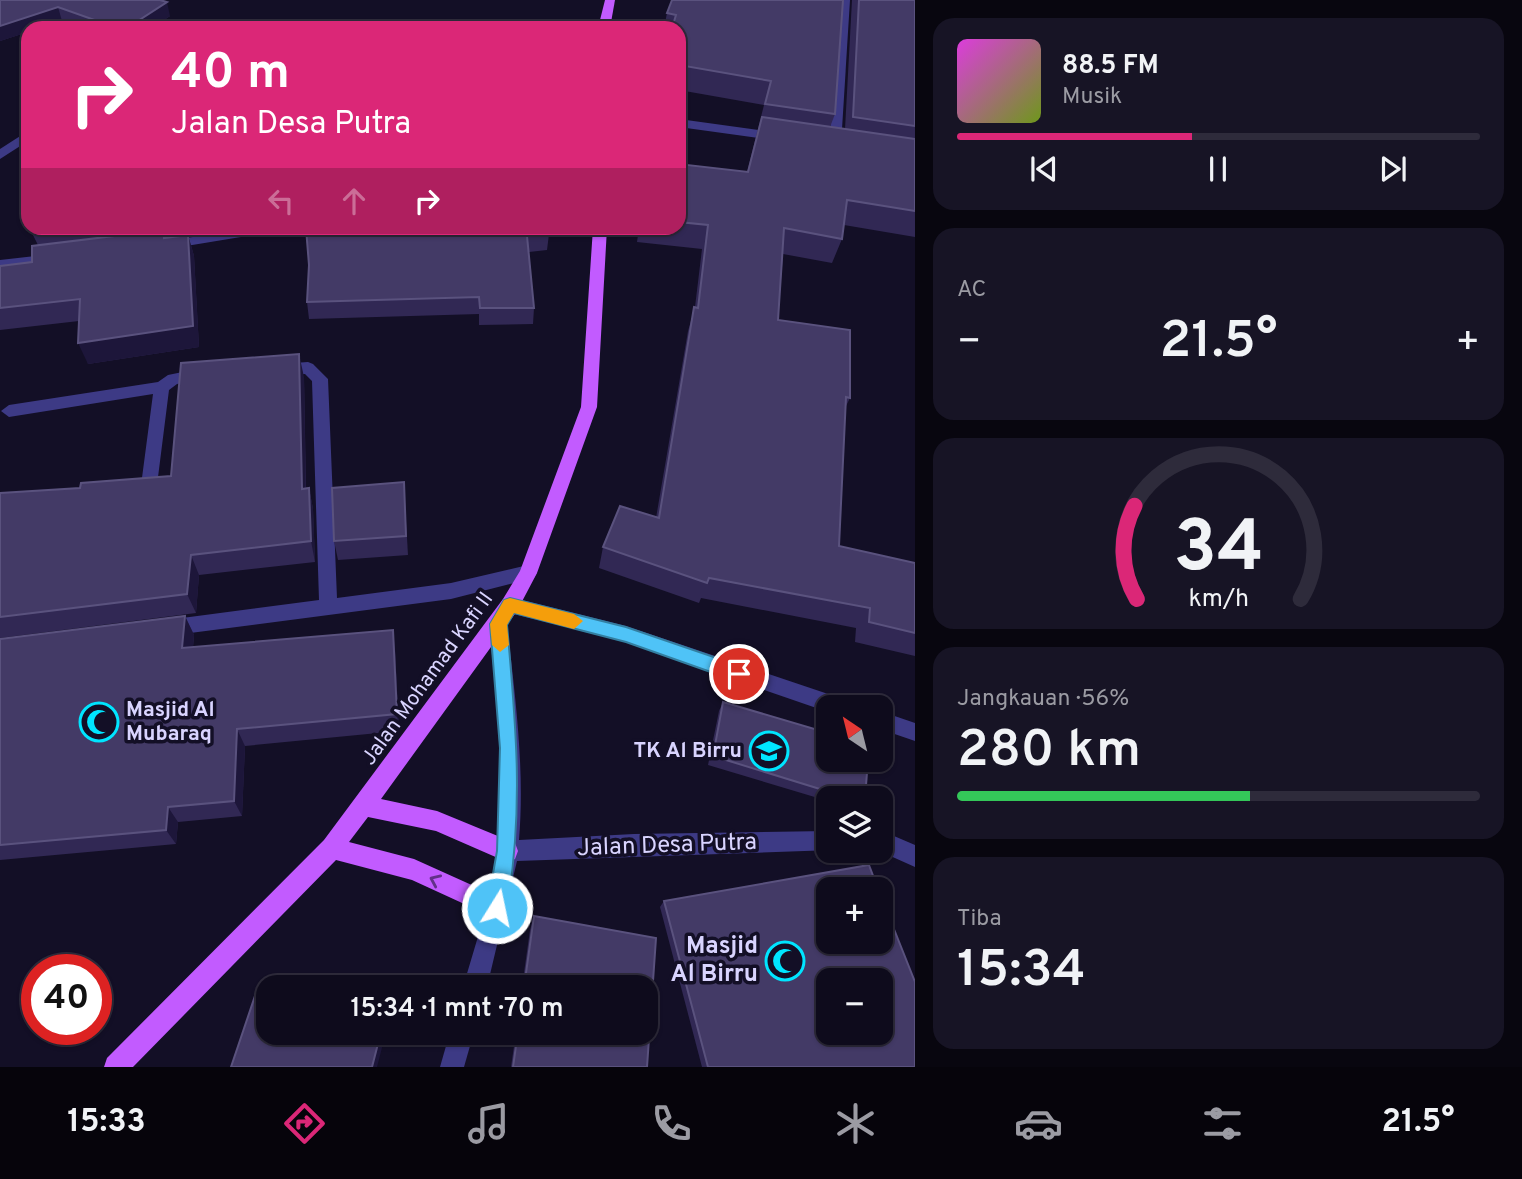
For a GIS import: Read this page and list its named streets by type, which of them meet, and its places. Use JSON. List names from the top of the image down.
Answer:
{
  "streets": {
    "main road": ["Jalan Mohamad Kafi II"],
    "street": ["Jalan Desa Putra"]
  },
  "places": {
    "mosque": ["Masjid Al Mubaraq", "Masjid Al Birru"],
    "school or university": ["TK Al Birru"]
  },
  "north": "top left",
  "page": {
    "turn": ["40 m", "Jalan Desa Putra"],
    "song": ["88.5 FM", "Musik"],
    "tile": [
      "AC",
      ["Jangkauan · 56%", "280 km"],
      ["Tiba", "15:34"]
    ],
    "heat": ["−", "21.5°", "+"],
    "map_buttons": ["+", "−"],
    "limit": "40",
    "trip": "15:34 · 1 mnt · 70 m",
    "tabs": ["15:33", "21.5°"],
    "gauge": ["34", "km/h"]
  }
}
